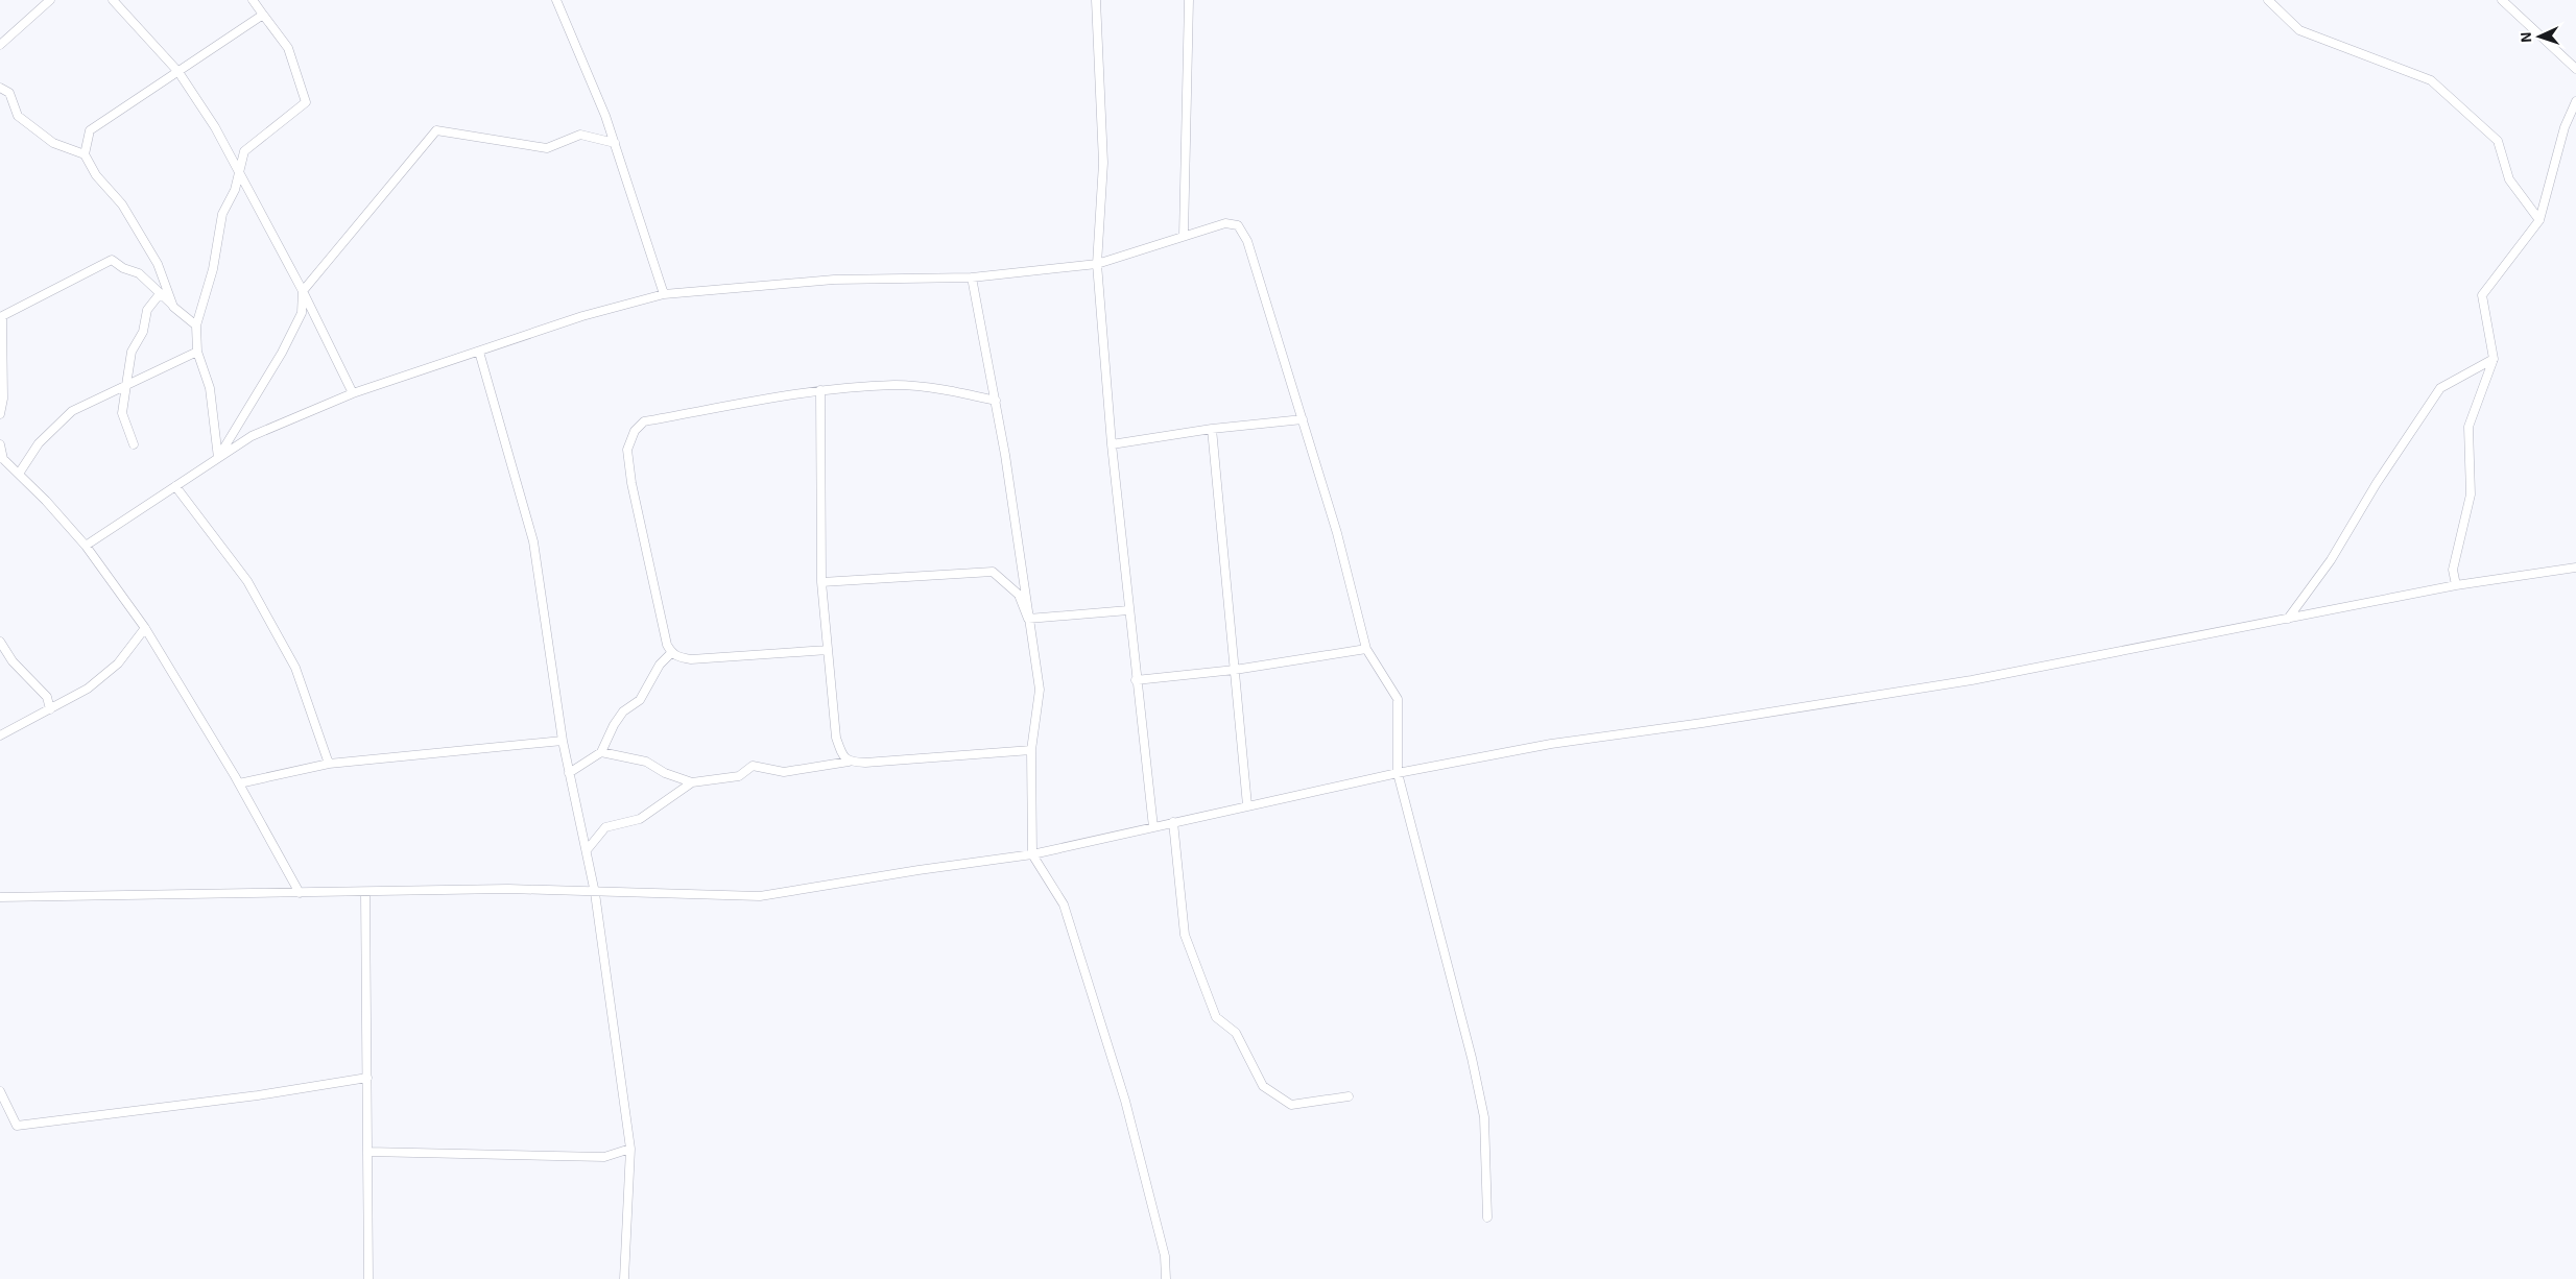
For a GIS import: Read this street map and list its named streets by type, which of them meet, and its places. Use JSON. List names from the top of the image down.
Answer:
{
  "north": "left"
}
